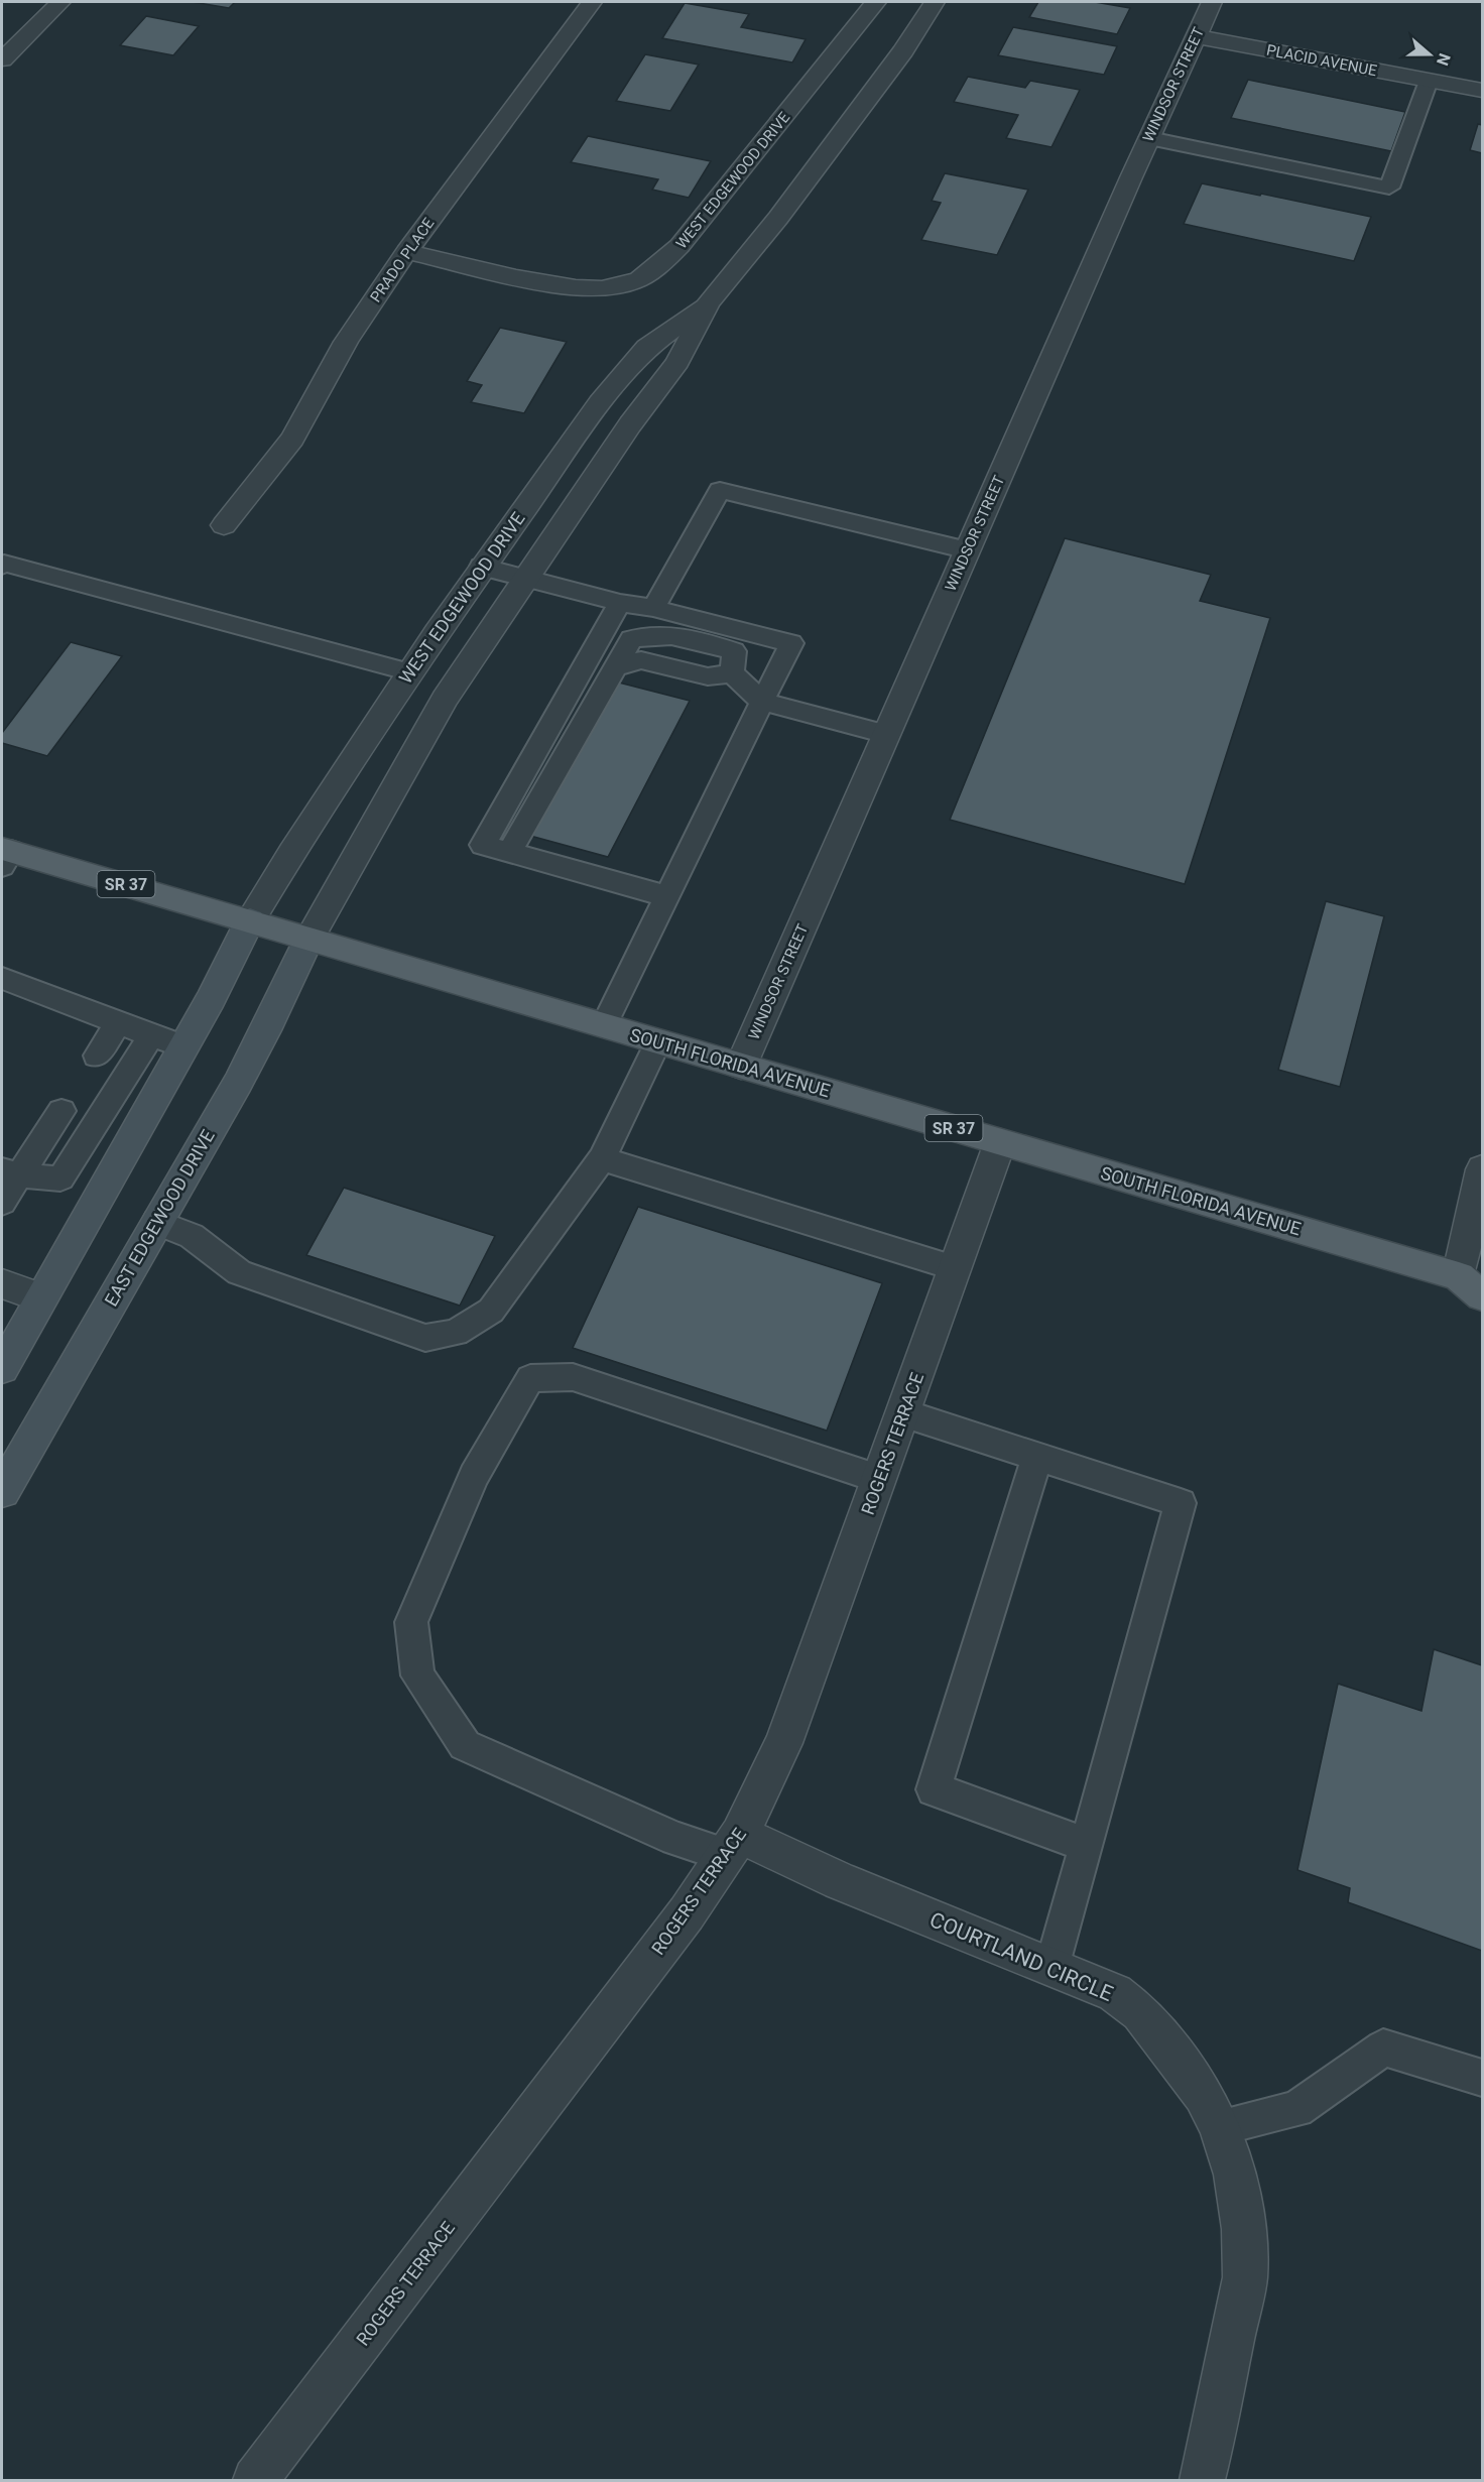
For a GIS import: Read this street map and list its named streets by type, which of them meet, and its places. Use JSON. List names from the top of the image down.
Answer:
{
  "streets": {
    "main road": ["SR 37", "SOUTH FLORIDA AVENUE"],
    "street": [
      "PLACID AVENUE",
      "WINDSOR STREET",
      "WEST EDGEWOOD DRIVE",
      "PRADO PLACE",
      "EAST EDGEWOOD DRIVE",
      "ROGERS TERRACE",
      "COURTLAND CIRCLE"
    ]
  },
  "crossings": [
    ["PLACID AVENUE", "WINDSOR STREET"],
    ["WINDSOR STREET", "SOUTH FLORIDA AVENUE"],
    ["WEST EDGEWOOD DRIVE", "PRADO PLACE"],
    ["WEST EDGEWOOD DRIVE", "SOUTH FLORIDA AVENUE"],
    ["WEST EDGEWOOD DRIVE", "EAST EDGEWOOD DRIVE"],
    ["SOUTH FLORIDA AVENUE", "EAST EDGEWOOD DRIVE"],
    ["SOUTH FLORIDA AVENUE", "ROGERS TERRACE"],
    ["ROGERS TERRACE", "COURTLAND CIRCLE"]
  ],
  "north": "right"
}
